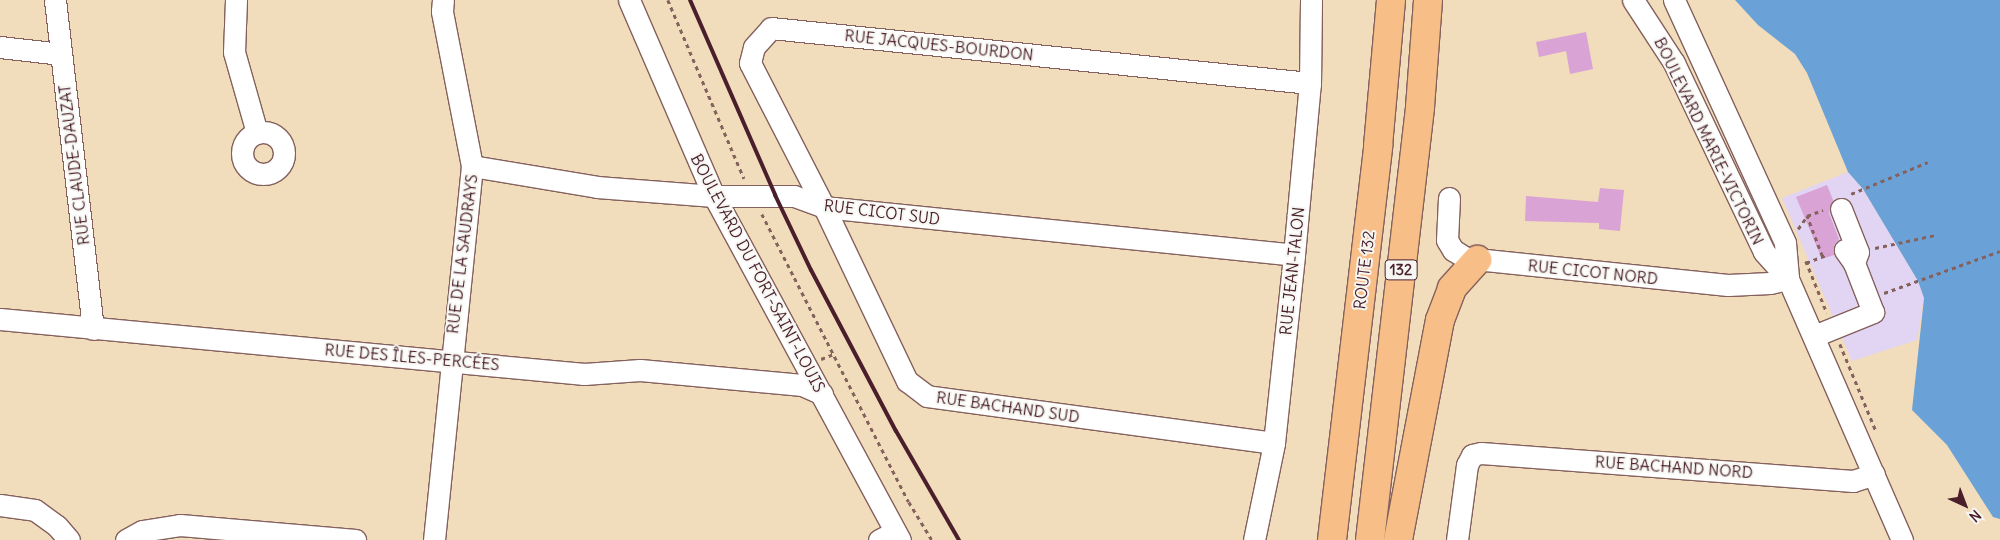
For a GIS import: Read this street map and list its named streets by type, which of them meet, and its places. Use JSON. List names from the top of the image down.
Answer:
{
  "streets": {
    "highway": ["ROUTE 132", "132"],
    "street": [
      "RUE JACQUES-BOURDON",
      "BOULEVARD MARIE-VICTORIN",
      "RUE CLAUDE-DAUZAT",
      "RUE CICOT SUD",
      "RUE DE LA SAUDRAYS",
      "RUE JEAN-TALON",
      "RUE CICOT NORD",
      "BOULEVARD DU FORT-SAINT-LOUIS",
      "RUE DES ÎLES-PERCÉES",
      "RUE BACHAND SUD",
      "RUE BACHAND NORD"
    ]
  },
  "crossings": [
    ["RUE JACQUES-BOURDON", "RUE CICOT SUD"],
    ["RUE JACQUES-BOURDON", "RUE JEAN-TALON"],
    ["RUE JACQUES-BOURDON", "RUE BACHAND SUD"],
    ["BOULEVARD MARIE-VICTORIN", "RUE CICOT NORD"],
    ["BOULEVARD MARIE-VICTORIN", "RUE BACHAND NORD"],
    ["RUE CLAUDE-DAUZAT", "RUE DES ÎLES-PERCÉES"],
    ["RUE CICOT SUD", "RUE DE LA SAUDRAYS"],
    ["RUE CICOT SUD", "RUE JEAN-TALON"],
    ["RUE CICOT SUD", "BOULEVARD DU FORT-SAINT-LOUIS"],
    ["RUE CICOT SUD", "RUE BACHAND SUD"],
    ["RUE DE LA SAUDRAYS", "RUE DES ÎLES-PERCÉES"],
    ["RUE JEAN-TALON", "RUE BACHAND SUD"],
    ["BOULEVARD DU FORT-SAINT-LOUIS", "RUE DES ÎLES-PERCÉES"]
  ],
  "north": "bottom right"
}
